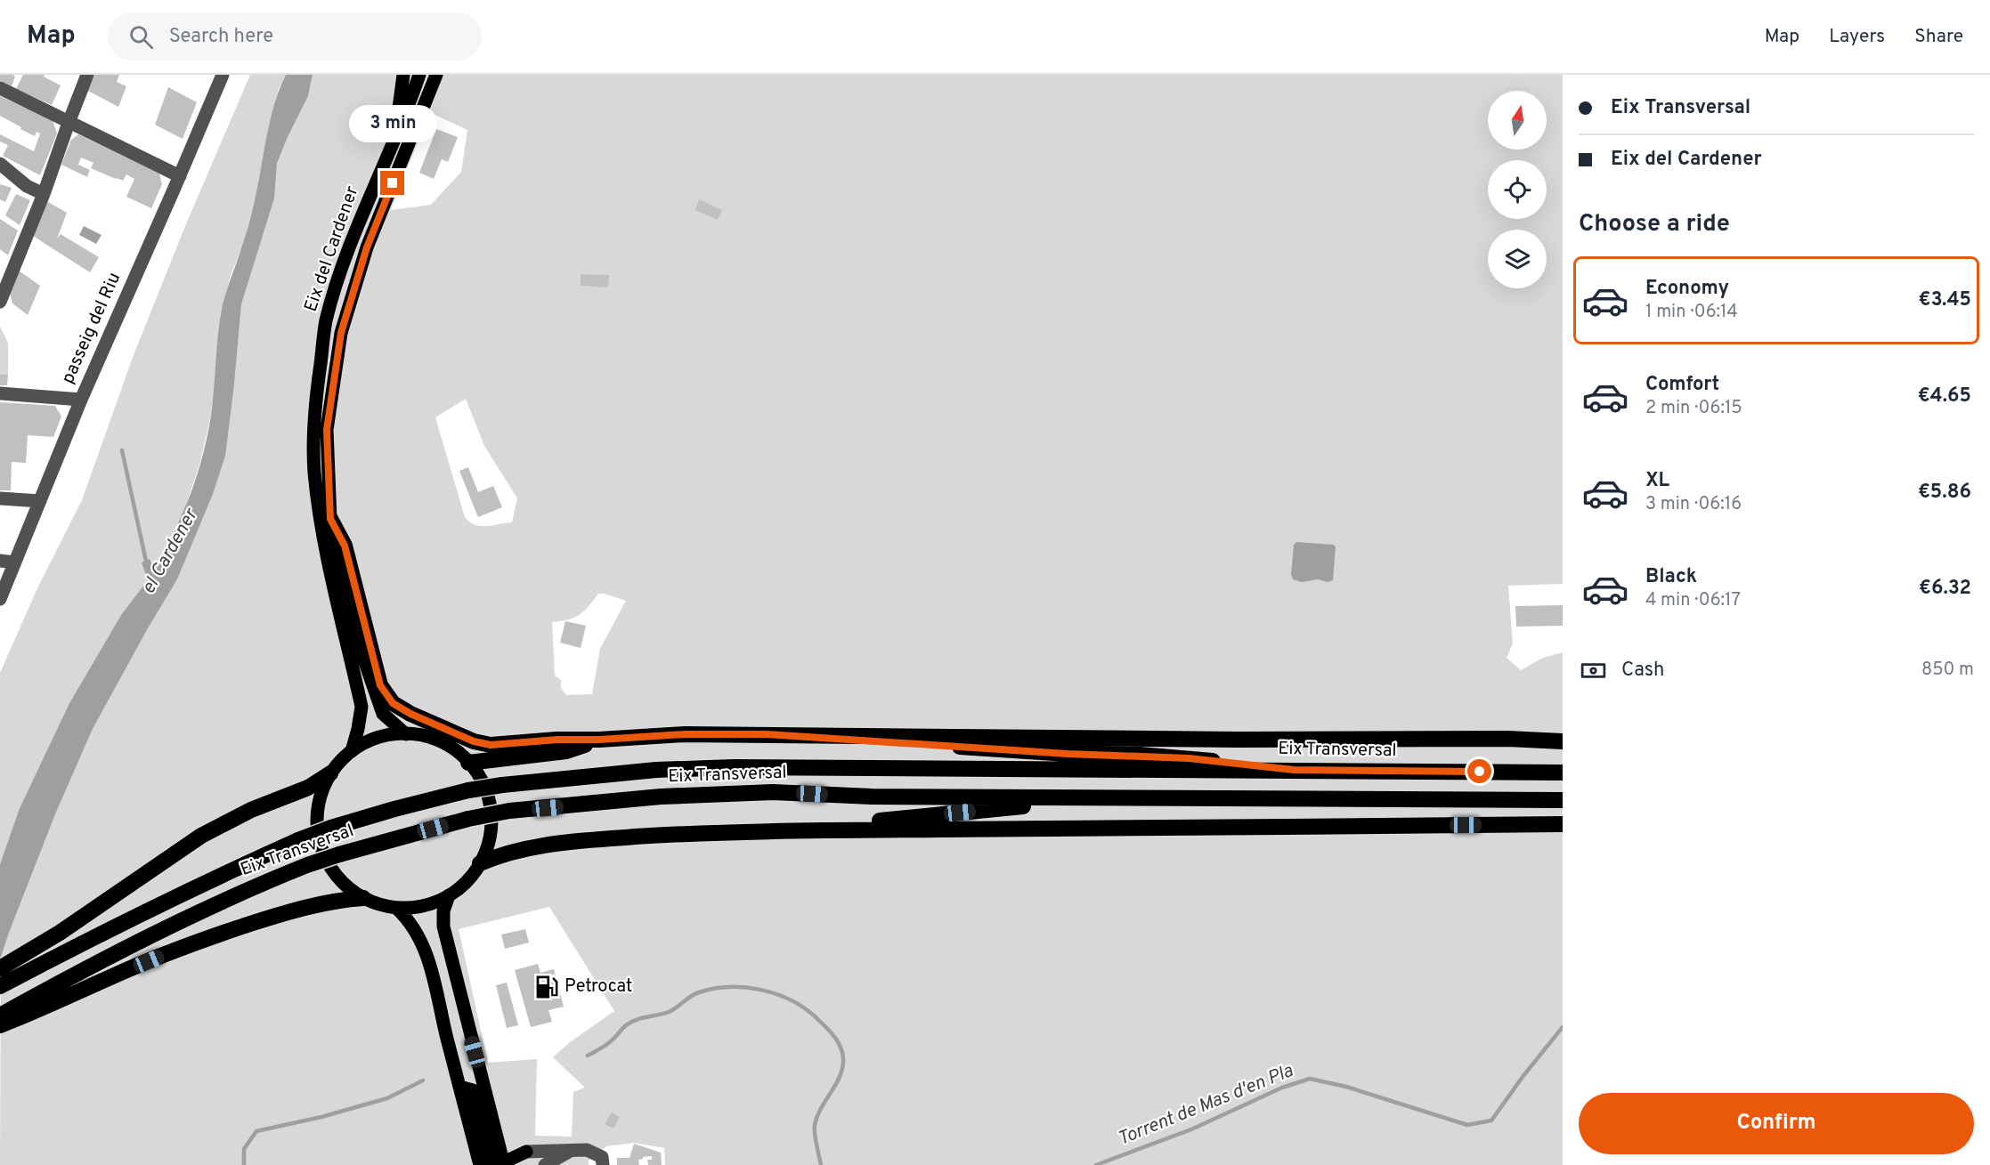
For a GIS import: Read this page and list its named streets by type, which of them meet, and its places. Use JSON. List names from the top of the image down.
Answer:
{
  "streets": {
    "highway": ["Eix Transversal"],
    "main road": ["Eix del Cardener"],
    "street": ["passeig del Riu"]
  },
  "water": ["el Cardener", "Torrent de Mas d'en Pla"],
  "places": {
    "fuel station": ["Petrocat"]
  },
  "north": "top",
  "page": {
    "header": "Map",
    "search": "Search here",
    "nav": ["Map", "Layers", "Share"],
    "banner": ["Eix Transversal", "Eix del Cardener"],
    "bubble": "3 min",
    "heading": "Choose a ride",
    "list": [
      {
        "name": "Economy",
        "note": "1 min · 06:14",
        "value": "€3.45"
      },
      {
        "name": "Comfort",
        "note": "2 min · 06:15",
        "value": "€4.65"
      },
      {
        "name": "XL",
        "note": "3 min · 06:16",
        "value": "€5.86"
      },
      {
        "name": "Black",
        "note": "4 min · 06:17",
        "value": "€6.32"
      }
    ],
    "pay": ["Cash", "850 m"],
    "buttons": "Confirm"
  }
}
